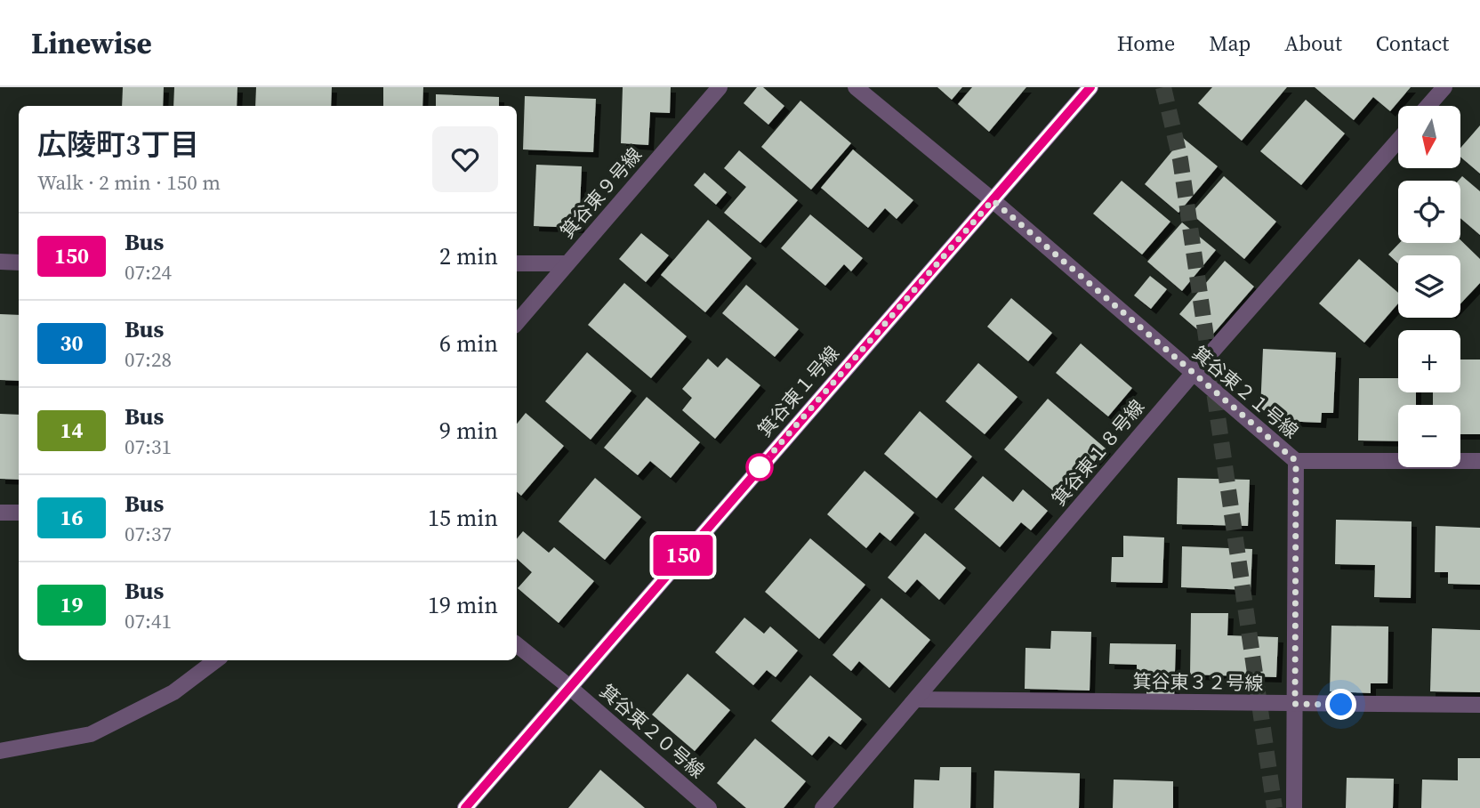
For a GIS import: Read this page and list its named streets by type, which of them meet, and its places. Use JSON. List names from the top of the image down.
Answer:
{
  "streets": {
    "street": [
      "箕谷東９号線",
      "箕谷東１号線",
      "箕谷東２１号線",
      "箕谷東１８号線",
      "箕谷東３２号線",
      "箕谷東２０号線"
    ]
  },
  "crossings": [
    ["箕谷東１号線", "箕谷東２１号線"],
    ["箕谷東１号線", "箕谷東２０号線"],
    ["箕谷東２１号線", "箕谷東１８号線"],
    ["箕谷東２１号線", "箕谷東３２号線"],
    ["箕谷東１８号線", "箕谷東３２号線"]
  ],
  "lines": ["bus line 150"],
  "north": "bottom",
  "page": {
    "header": "Linewise",
    "nav": [
      "Home",
      "Map",
      "About",
      "Contact"
    ],
    "on_map": "150",
    "map_buttons": ["+", "−"],
    "heading": ["広陵町3丁目", "Walk · 2 min · 150 m"],
    "list": [
      {
        "mark": "150",
        "name": "Bus",
        "note": "07:24",
        "value": "2 min"
      },
      {
        "mark": "30",
        "name": "Bus",
        "note": "07:28",
        "value": "6 min"
      },
      {
        "mark": "14",
        "name": "Bus",
        "note": "07:31",
        "value": "9 min"
      },
      {
        "mark": "16",
        "name": "Bus",
        "note": "07:37",
        "value": "15 min"
      },
      {
        "mark": "19",
        "name": "Bus",
        "note": "07:41",
        "value": "19 min"
      }
    ]
  }
}
